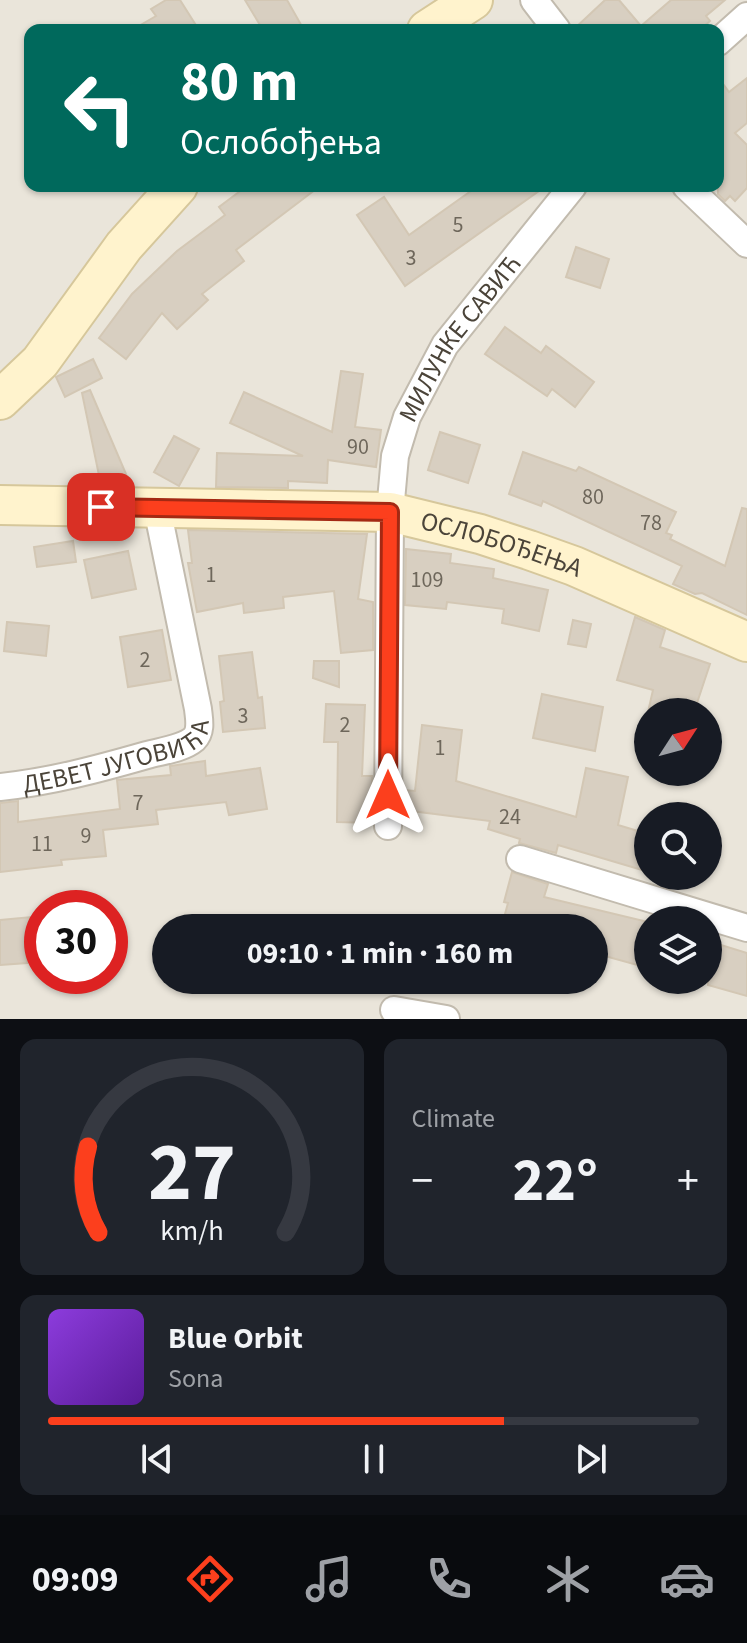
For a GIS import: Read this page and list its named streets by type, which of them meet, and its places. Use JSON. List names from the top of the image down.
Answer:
{
  "streets": {
    "street": ["МИЛУНКЕ САВИЋ", "ОСЛОБОЂЕЊА", "ДЕВЕТ ЈУГОВИЋА"]
  },
  "crossings": [
    ["МИЛУНКЕ САВИЋ", "ОСЛОБОЂЕЊА"],
    ["ОСЛОБОЂЕЊА", "ДЕВЕТ ЈУГОВИЋА"]
  ],
  "house_numbers": [
    "5",
    "3",
    "90",
    "80",
    "78",
    "1",
    "109",
    "2",
    "3",
    "2",
    "1",
    "7",
    "24",
    "9",
    "11"
  ],
  "north": "top right",
  "page": {
    "turn": ["80 m", "Ослобођења"],
    "limit": "30",
    "trip": "09:10 · 1 min · 160 m",
    "tile": "Climate",
    "heat": ["−", "22°", "+"],
    "song": ["Blue Orbit", "Sona"],
    "tabs": "09:09",
    "gauge": ["27", "km/h"]
  }
}
